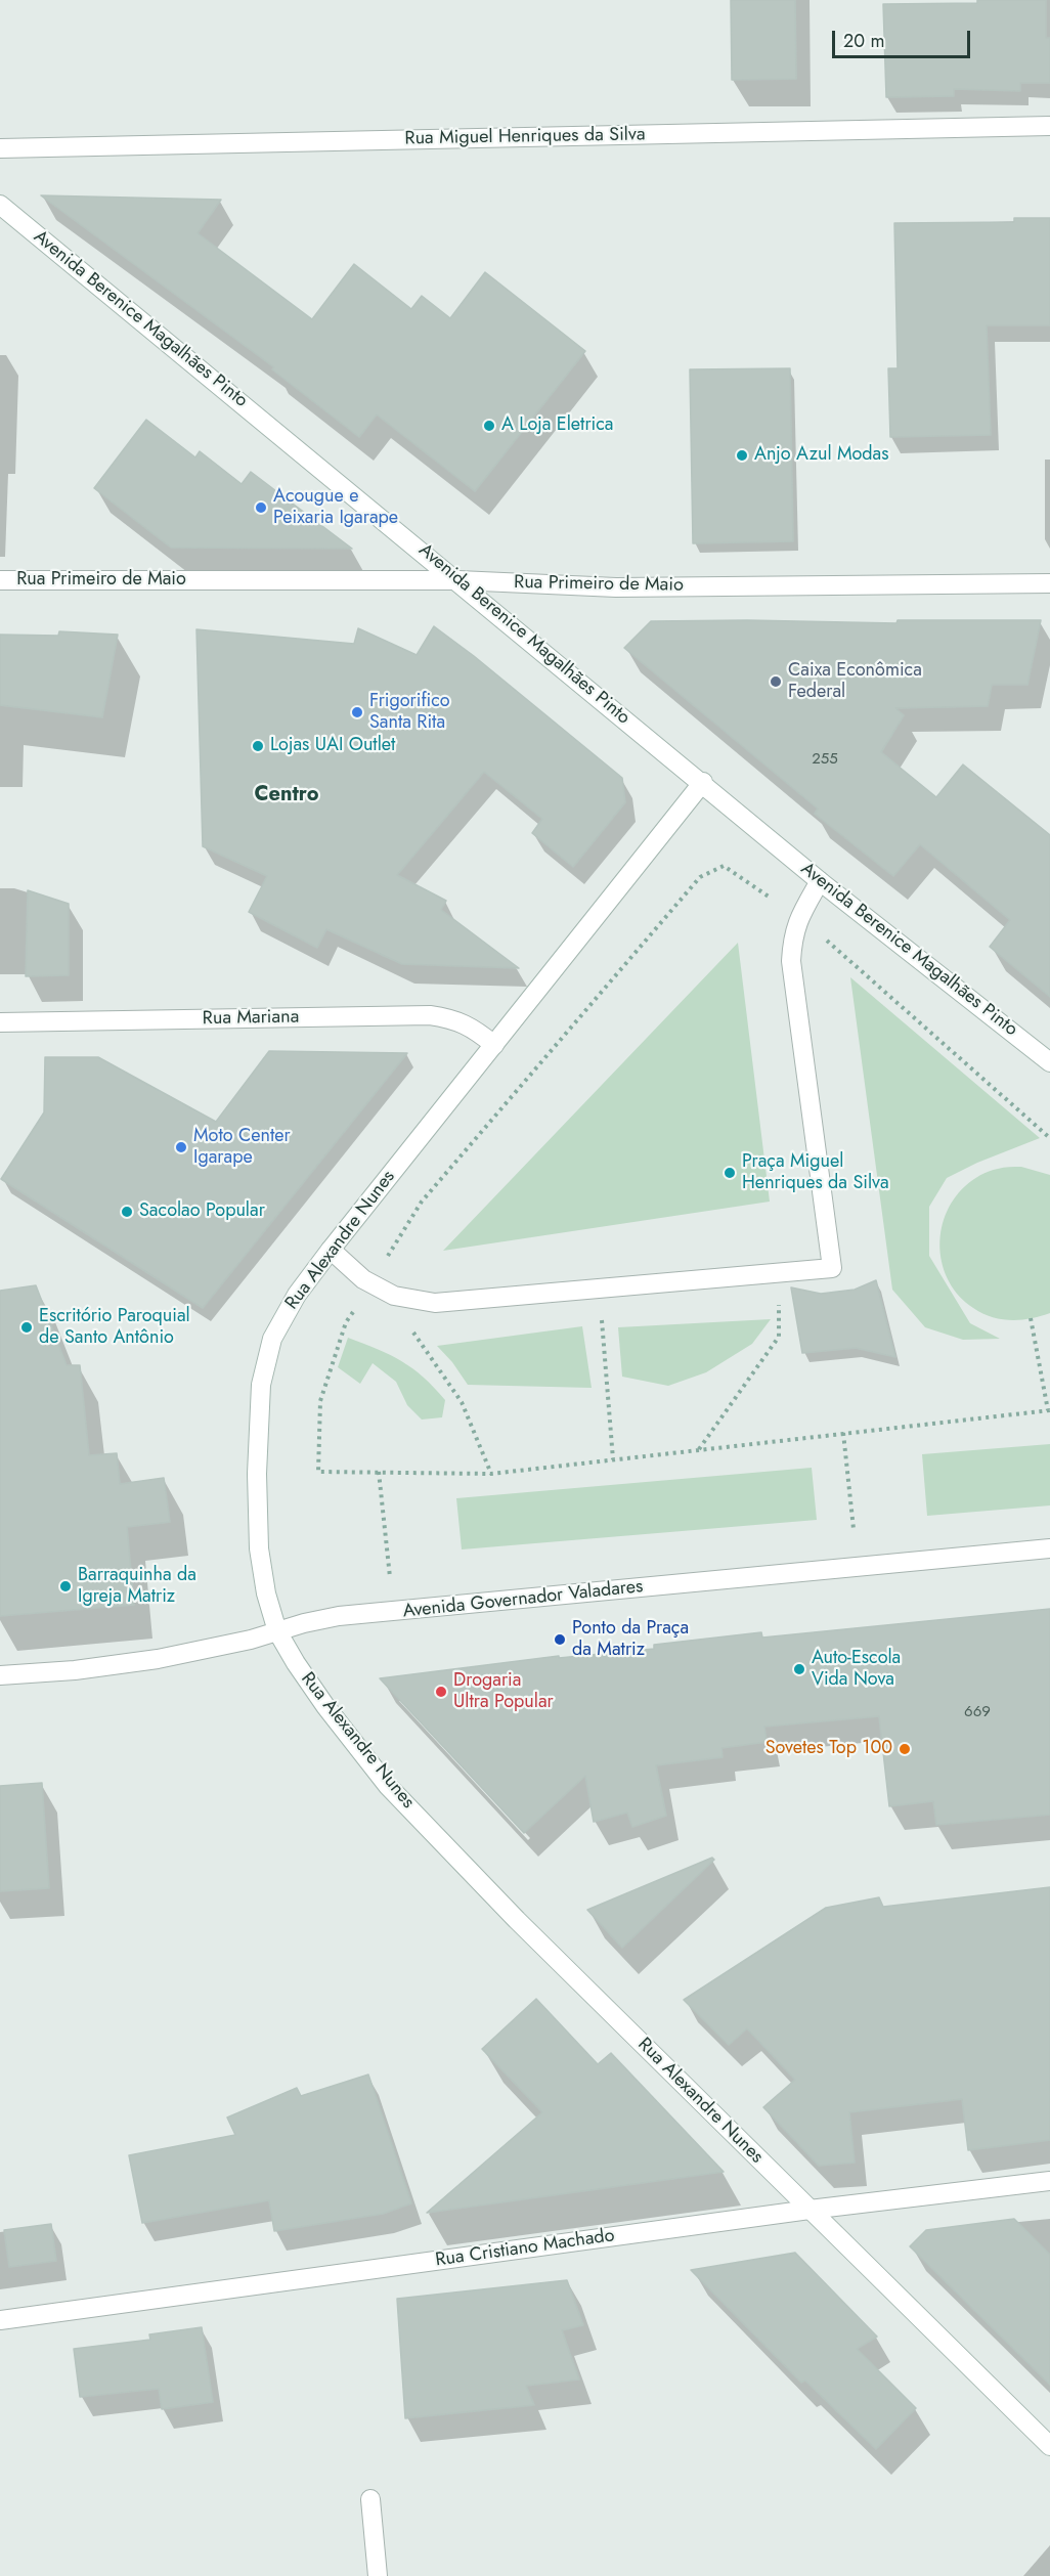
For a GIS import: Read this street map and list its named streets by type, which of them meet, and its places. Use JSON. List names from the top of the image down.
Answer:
{
  "streets": {
    "street": [
      "Rua Miguel Henriques da Silva",
      "Avenida Berenice Magalhães Pinto",
      "Rua Primeiro de Maio",
      "Rua Mariana",
      "Rua Alexandre Nunes",
      "Avenida Governador Valadares",
      "Rua Cristiano Machado"
    ]
  },
  "crossings": [
    ["Avenida Berenice Magalhães Pinto", "Rua Primeiro de Maio"],
    ["Avenida Berenice Magalhães Pinto", "Rua Alexandre Nunes"],
    ["Rua Mariana", "Rua Alexandre Nunes"],
    ["Rua Alexandre Nunes", "Avenida Governador Valadares"],
    ["Rua Alexandre Nunes", "Rua Cristiano Machado"]
  ],
  "districts": ["Centro"],
  "places": [
    "A Loja Eletrica",
    "Anjo Azul Modas",
    "Acougue e Peixaria Igarape",
    "Caixa Econômica Federal",
    "Frigorifico Santa Rita",
    "Lojas UAI Outlet",
    "Moto Center Igarape",
    "Praça Miguel Henriques da Silva",
    "Sacolao Popular",
    "Escritório Paroquial de Santo Antônio",
    "Barraquinha da Igreja Matriz",
    "Ponto da Praça da Matriz",
    "Auto-Escola Vida Nova",
    "Drogaria Ultra Popular",
    "Sovetes Top 100"
  ],
  "house_numbers": ["255", "669"],
  "scale_bar": "20 m"
}
